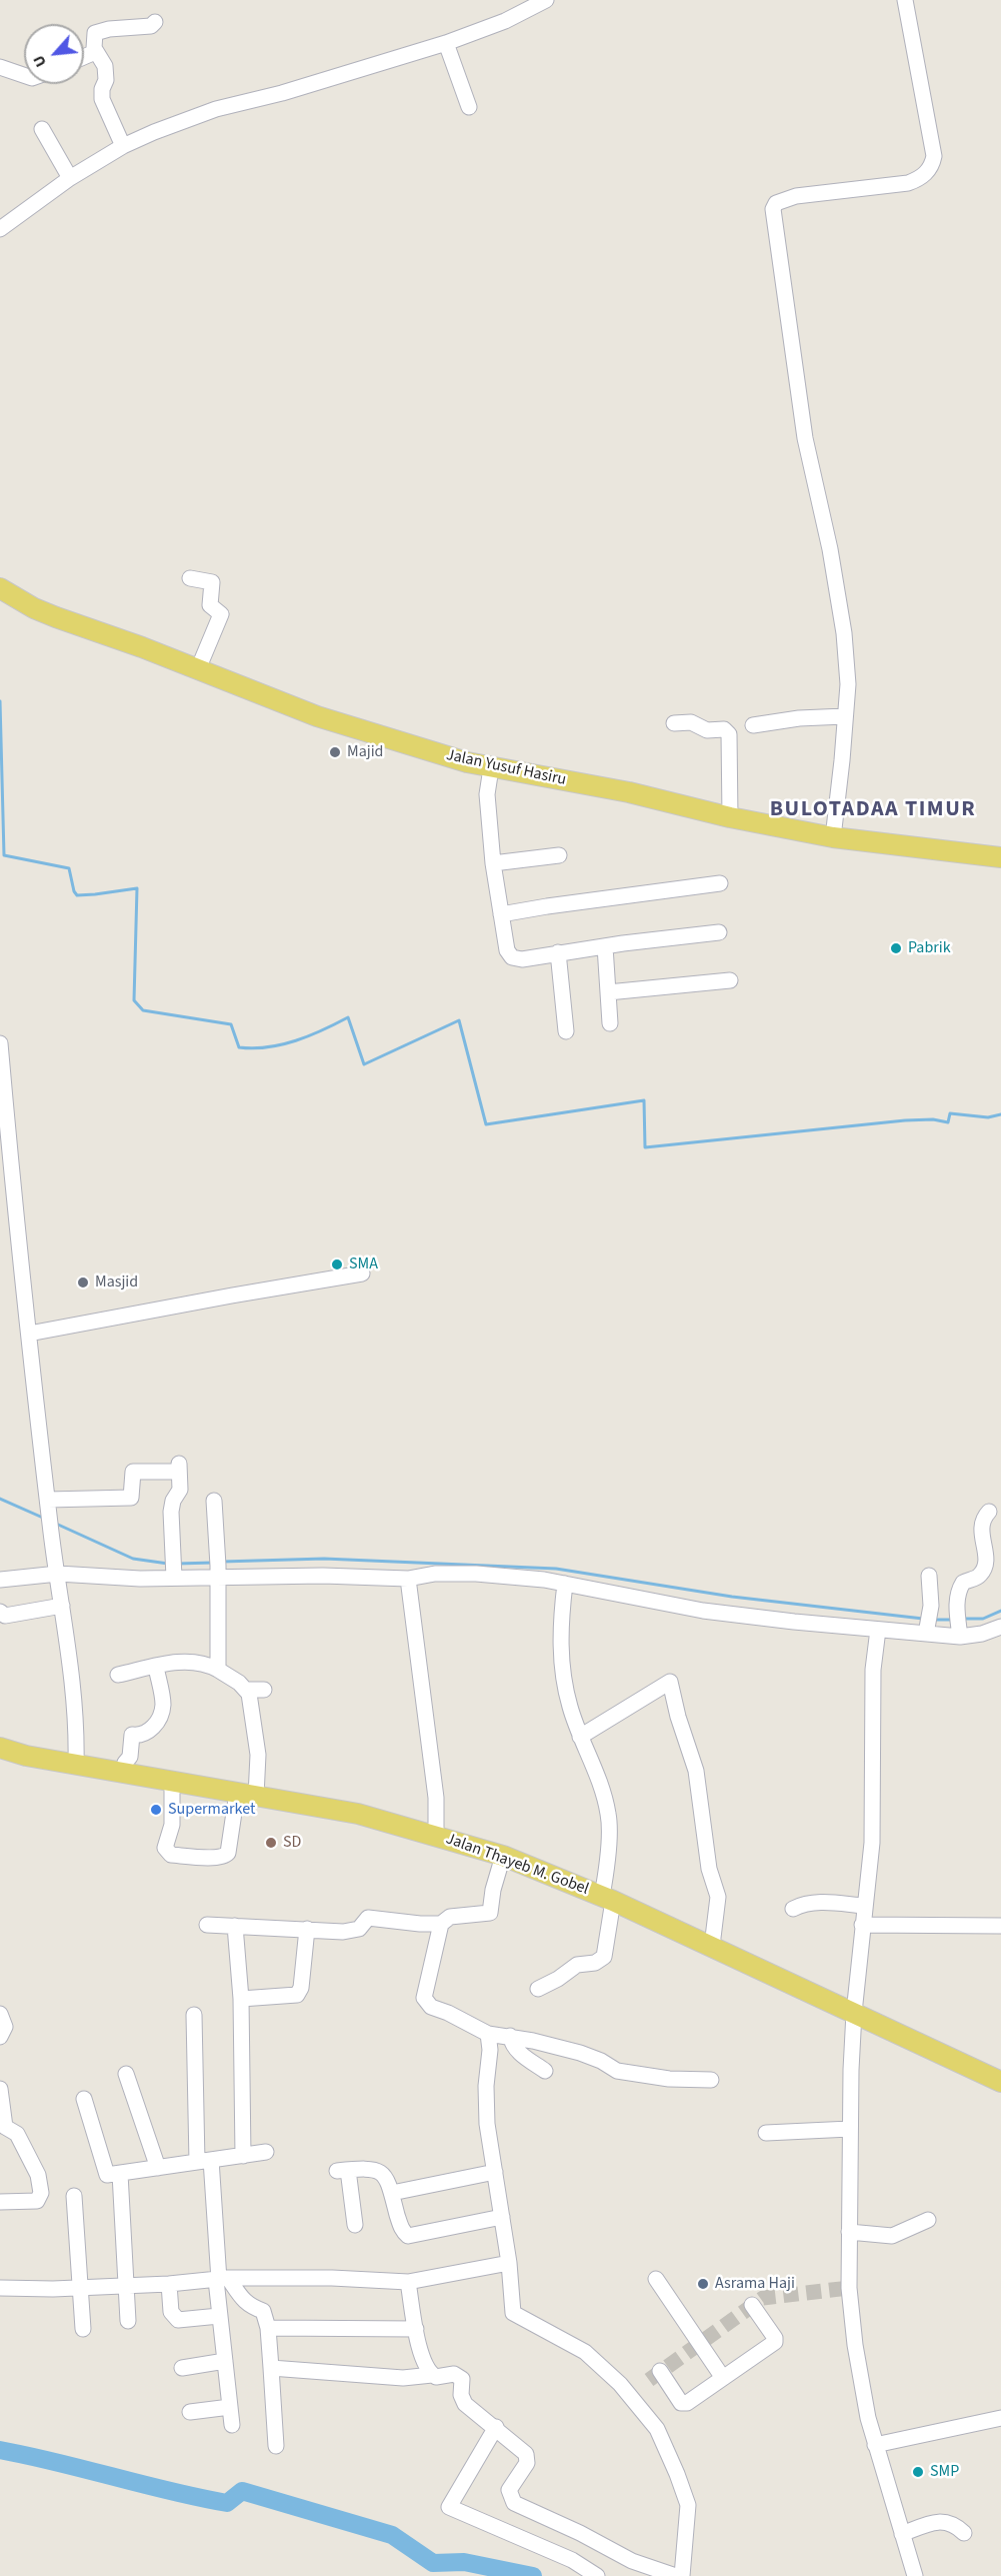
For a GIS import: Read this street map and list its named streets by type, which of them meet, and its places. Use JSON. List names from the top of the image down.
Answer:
{
  "streets": {
    "main road": ["Jalan Yusuf Hasiru", "Jalan Thayeb M. Gobel"]
  },
  "districts": ["BULOTADAA TIMUR"],
  "places": [
    "Majid",
    "Pabrik",
    "SMA",
    "Masjid",
    "Supermarket",
    "SD",
    "Asrama Haji",
    "SMP"
  ],
  "north": "bottom left"
}
